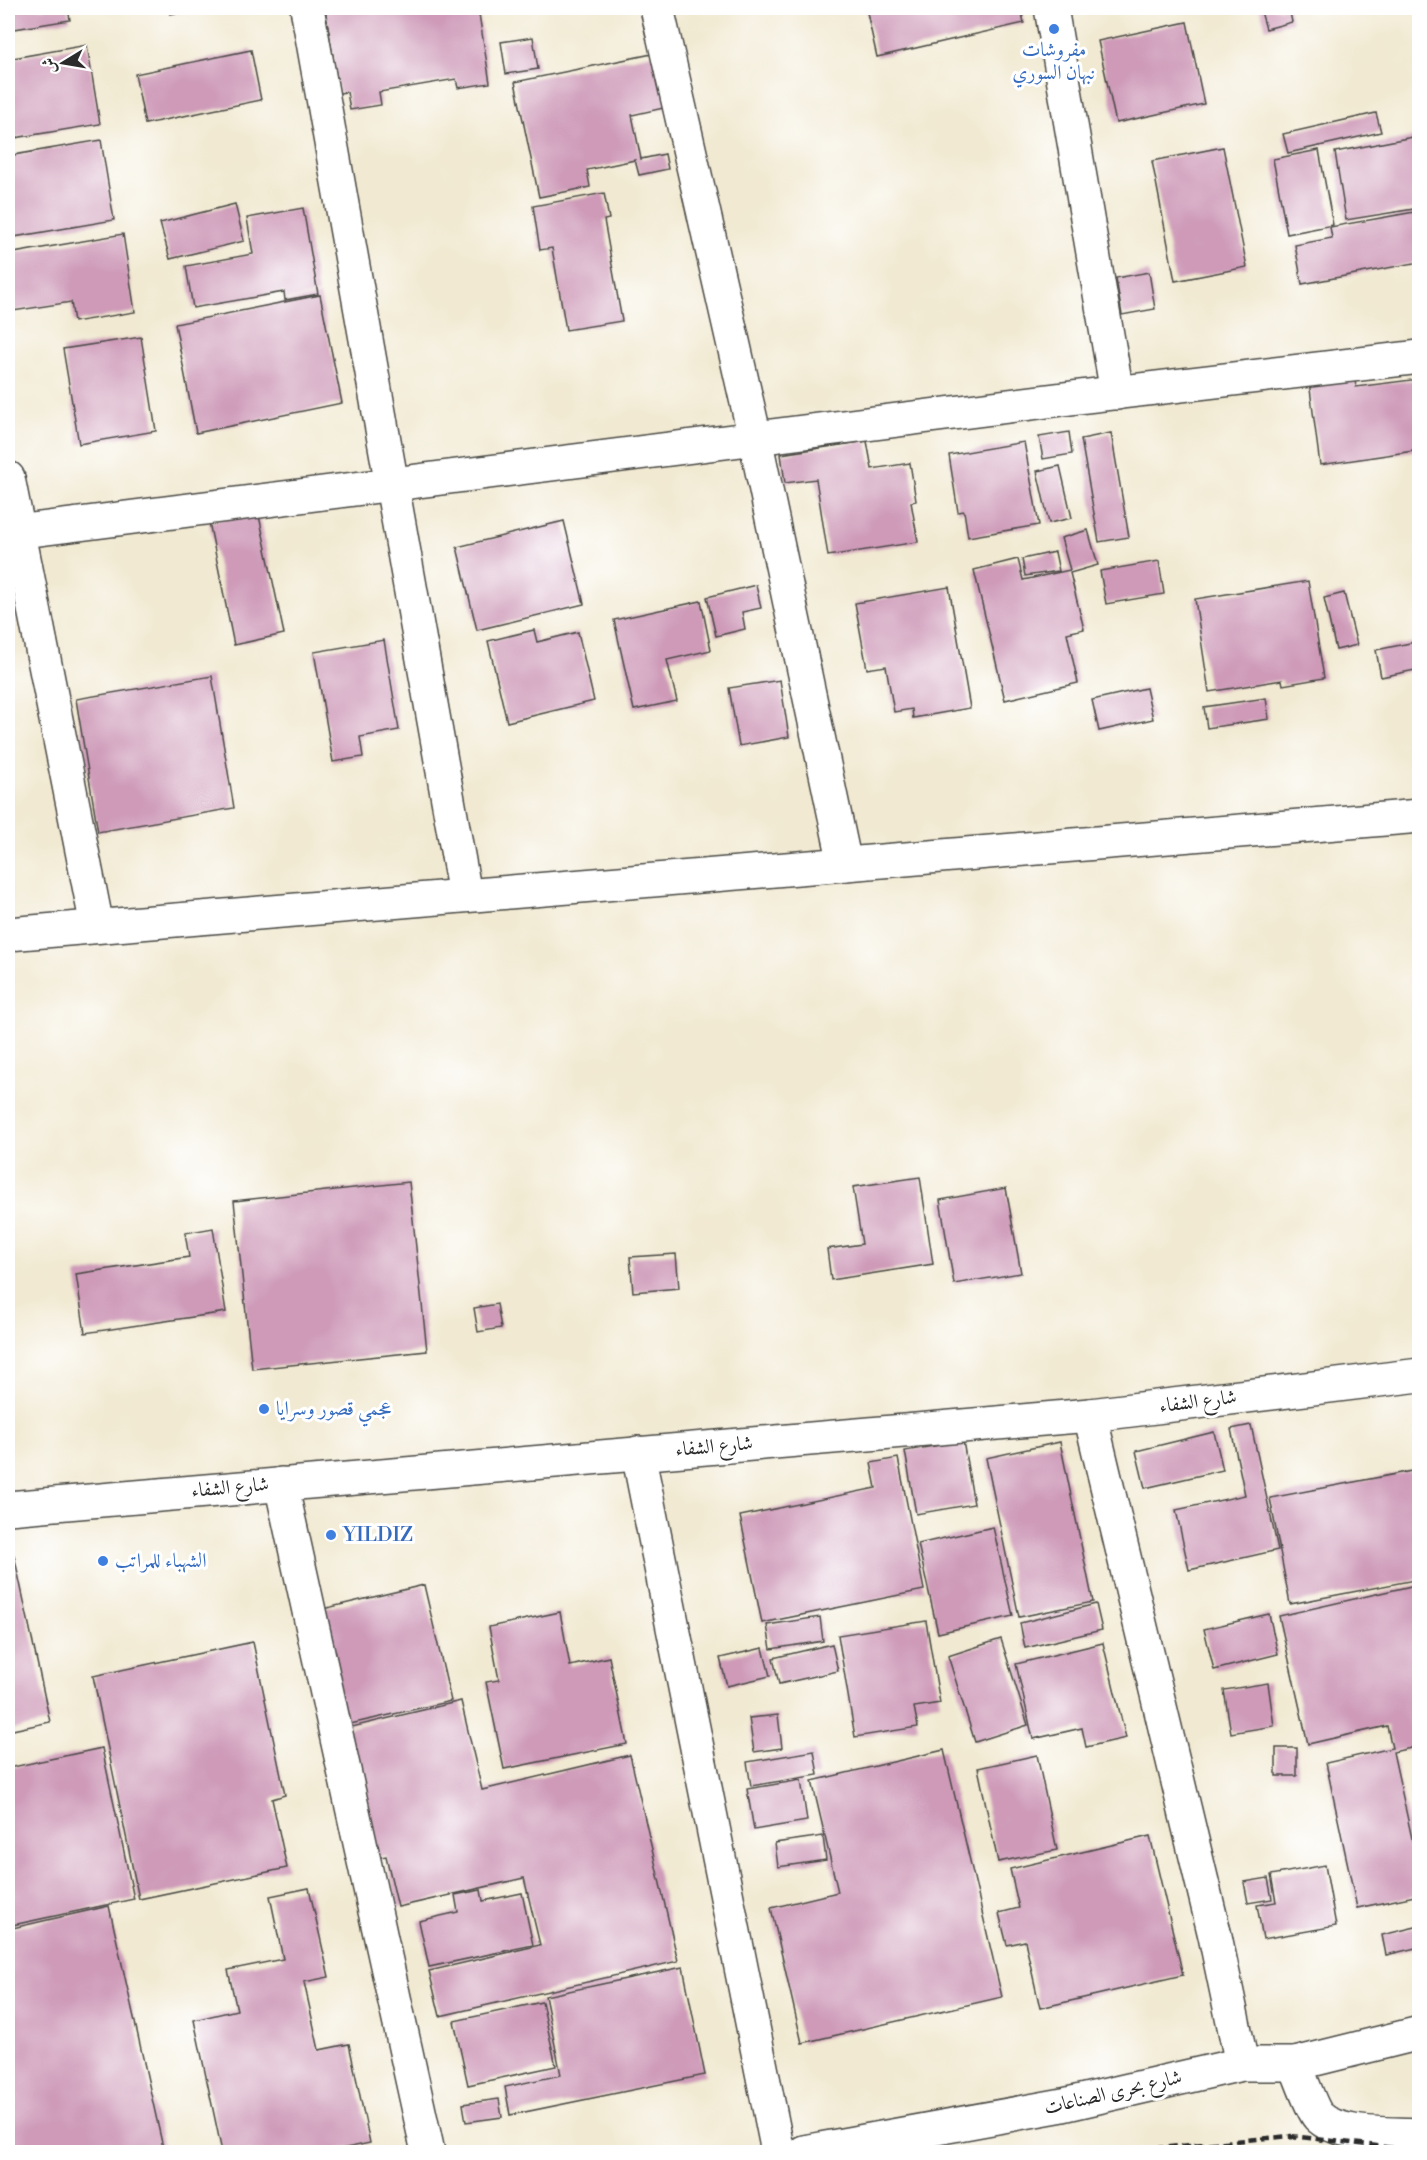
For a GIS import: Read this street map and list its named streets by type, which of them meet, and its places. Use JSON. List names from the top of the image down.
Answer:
{
  "streets": {
    "street": ["شارع الشفاء", "شارع بحرى الصناعات"]
  },
  "places": [
    "مفروشات نبهان السوري",
    "عجمي قصور وسرايا",
    "YILDIZ",
    "الشهباء للمراتب"
  ],
  "north": "left"
}
